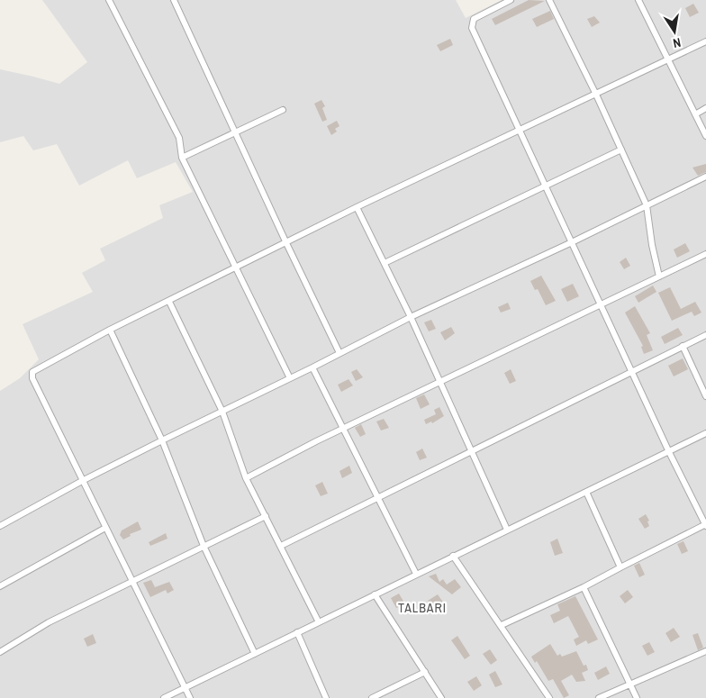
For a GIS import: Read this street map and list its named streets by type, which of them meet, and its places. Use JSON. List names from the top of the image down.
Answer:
{
  "districts": ["TALBARI"],
  "north": "bottom"
}
